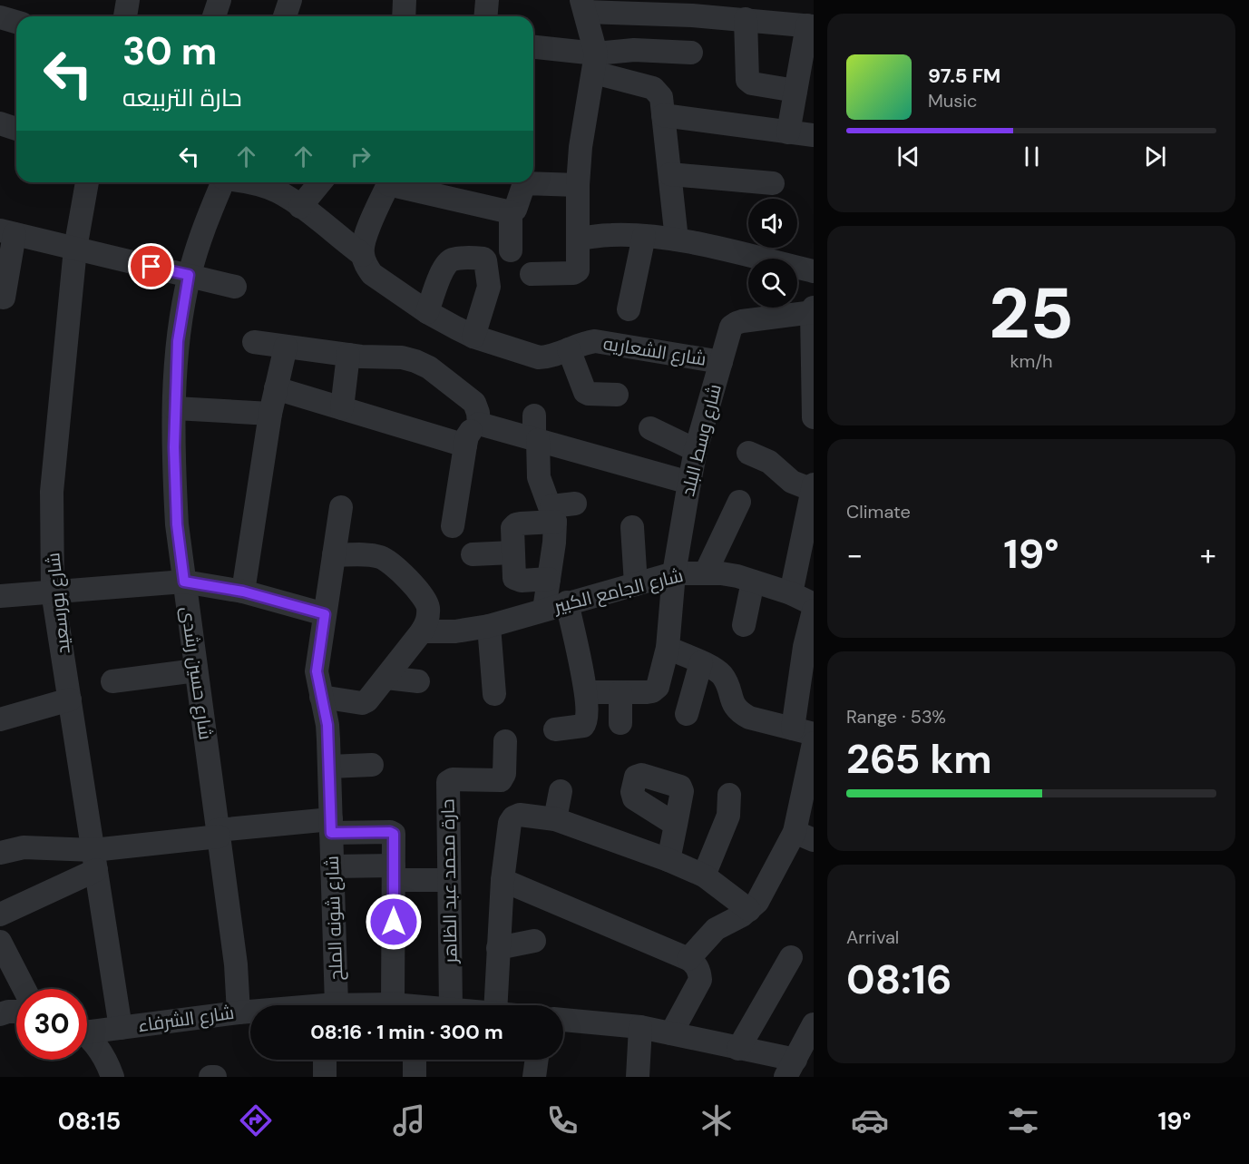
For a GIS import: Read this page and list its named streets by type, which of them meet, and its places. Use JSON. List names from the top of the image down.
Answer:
{
  "streets": {
    "street": [
      "شارع الشعاريه",
      "شارع وسط البلد",
      "شارع الجامع الكبير",
      "شارع بورسعيد",
      "شارع حسين رشدى",
      "حارة محمد عبد الظاهر",
      "شارع شونه الملح",
      "شارع الشرفاء"
    ]
  },
  "crossings": [
    ["شارع الشعاريه", "شارع وسط البلد"],
    ["شارع وسط البلد", "شارع الجامع الكبير"],
    ["شارع بورسعيد", "شارع الشرفاء"],
    ["شارع حسين رشدى", "شارع الشرفاء"]
  ],
  "page": {
    "turn": ["30 m", "حارة التربيعه"],
    "song": ["97.5 FM", "Music"],
    "tile": [
      ["25", "km/h"],
      "Climate",
      ["Range · 53%", "265 km"],
      ["Arrival", "08:16"]
    ],
    "heat": ["−", "19°", "+"],
    "limit": "30",
    "trip": "08:16 · 1 min · 300 m",
    "tabs": ["08:15", "19°"]
  }
}
